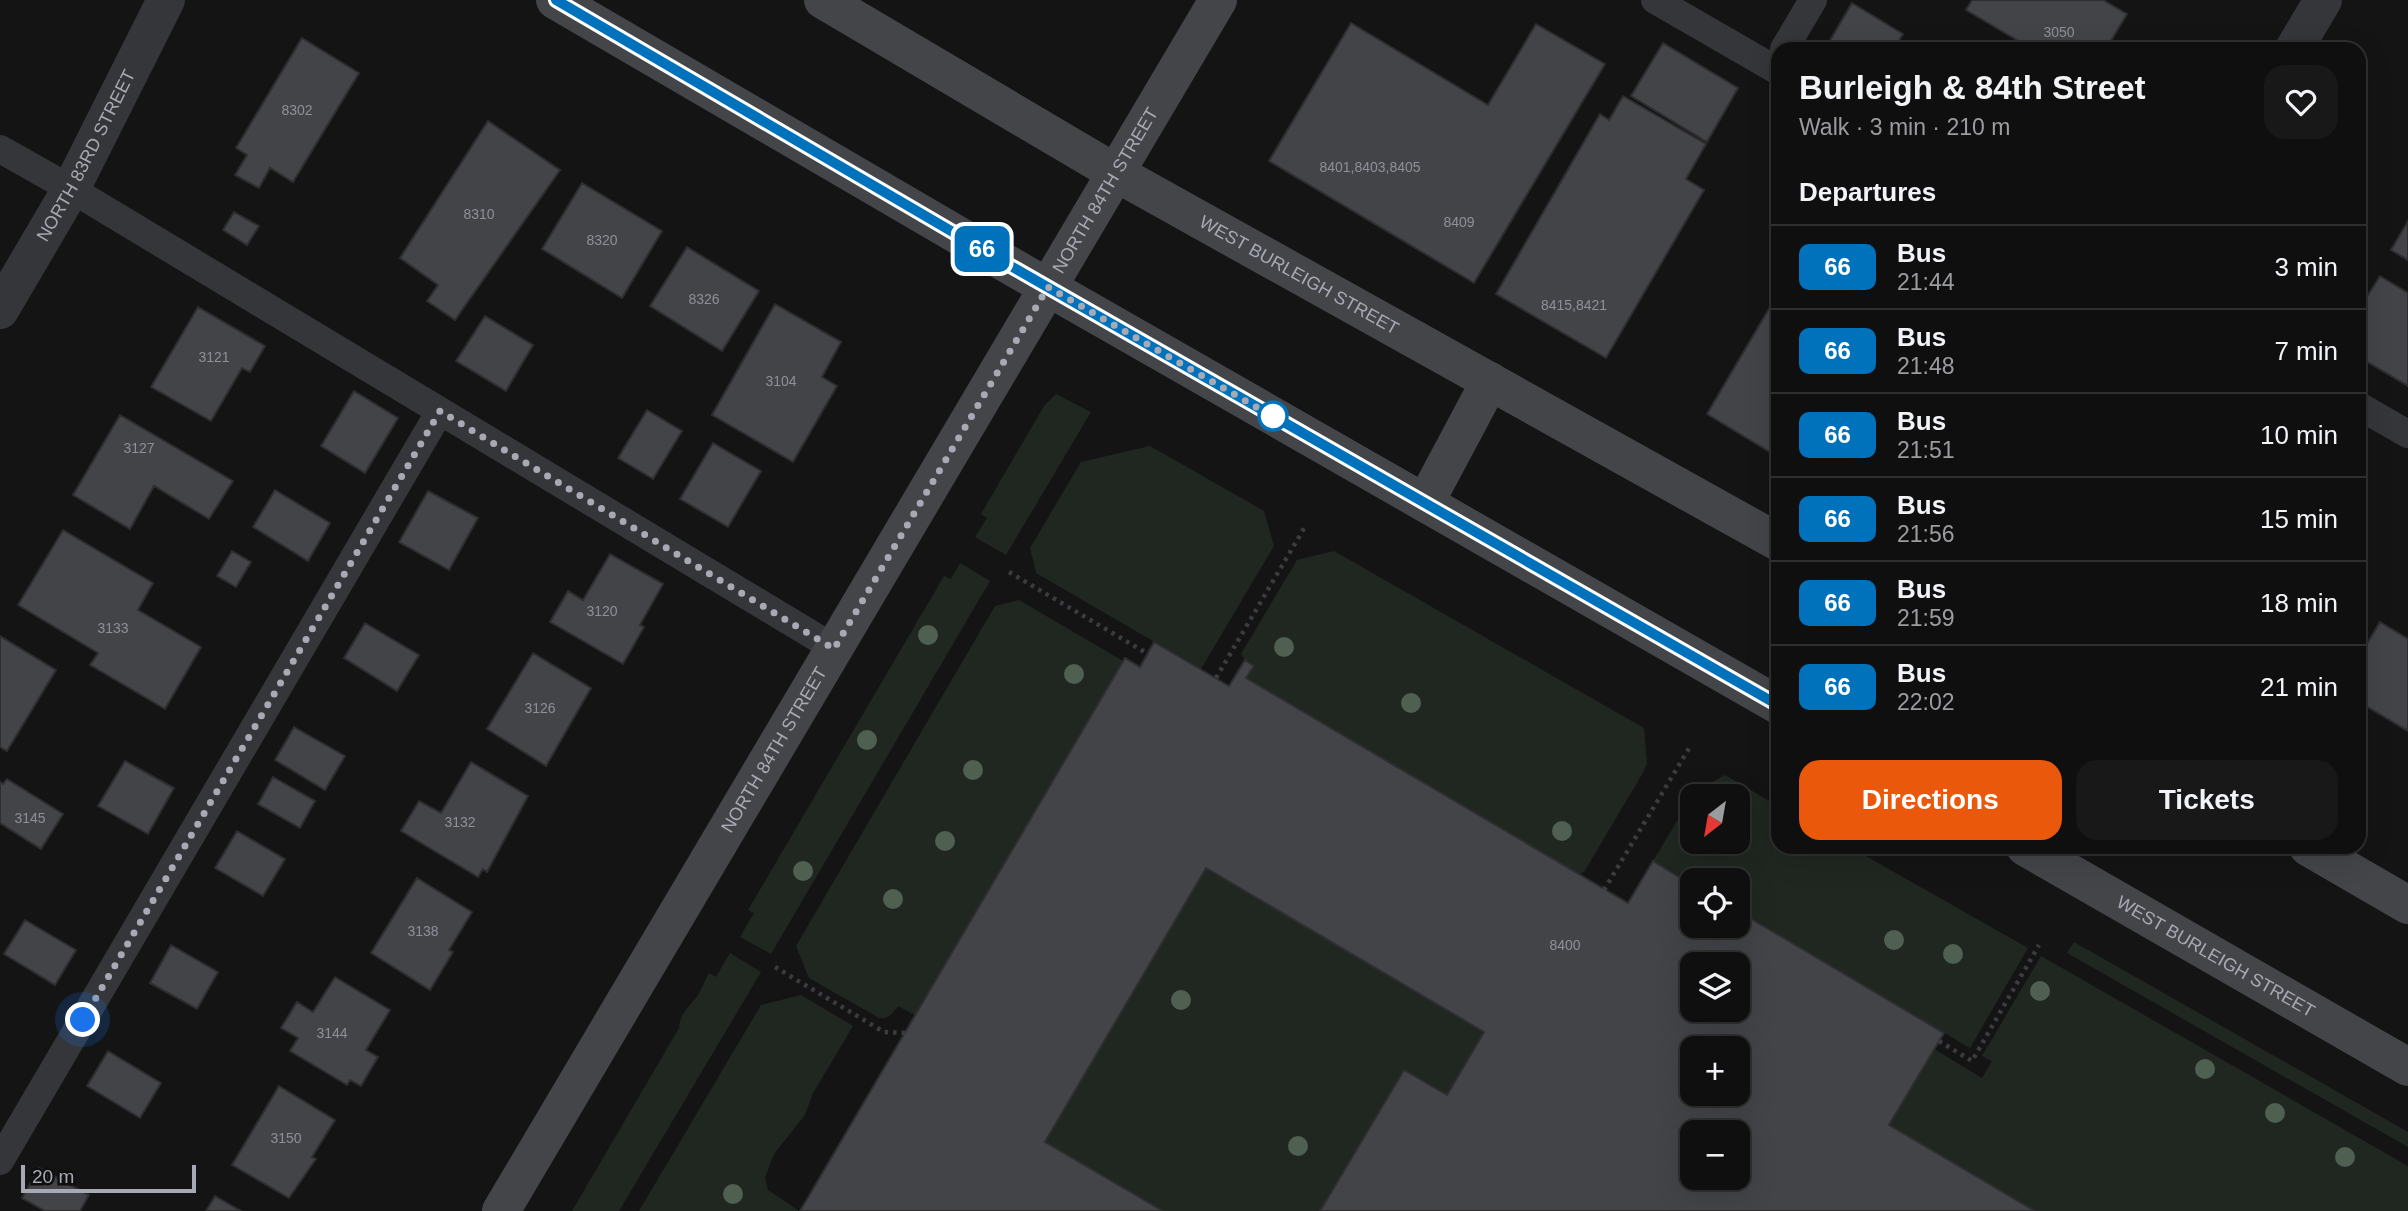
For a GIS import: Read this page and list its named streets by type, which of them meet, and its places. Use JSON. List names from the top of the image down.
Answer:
{
  "streets": {
    "main road": ["NORTH 84TH STREET", "WEST BURLEIGH STREET"],
    "street": ["NORTH 83RD STREET"]
  },
  "crossings": [
    ["NORTH 84TH STREET", "WEST BURLEIGH STREET"]
  ],
  "lines": ["bus line 66"],
  "house_numbers": [
    "3050",
    "8302",
    "8401,8403,8405",
    "8310",
    "8409",
    "8320",
    "8326",
    "8415,8421",
    "3121",
    "3104",
    "3127",
    "3120",
    "3133",
    "3126",
    "3145",
    "3132",
    "3138",
    "8400",
    "3144",
    "3150"
  ],
  "scale_bar": "20 m",
  "north": "bottom left",
  "page": {
    "on_map": "66",
    "heading": [
      ["Burleigh & 84th Street", "Walk · 3 min · 210 m"],
      "Departures"
    ],
    "list": [
      {
        "mark": "66",
        "name": "Bus",
        "note": "21:44",
        "value": "3 min"
      },
      {
        "mark": "66",
        "name": "Bus",
        "note": "21:48",
        "value": "7 min"
      },
      {
        "mark": "66",
        "name": "Bus",
        "note": "21:51",
        "value": "10 min"
      },
      {
        "mark": "66",
        "name": "Bus",
        "note": "21:56",
        "value": "15 min"
      },
      {
        "mark": "66",
        "name": "Bus",
        "note": "21:59",
        "value": "18 min"
      },
      {
        "mark": "66",
        "name": "Bus",
        "note": "22:02",
        "value": "21 min"
      }
    ],
    "buttons": ["Directions", "Tickets"],
    "map_buttons": ["+", "−"],
    "scale": "20 m"
  }
}
